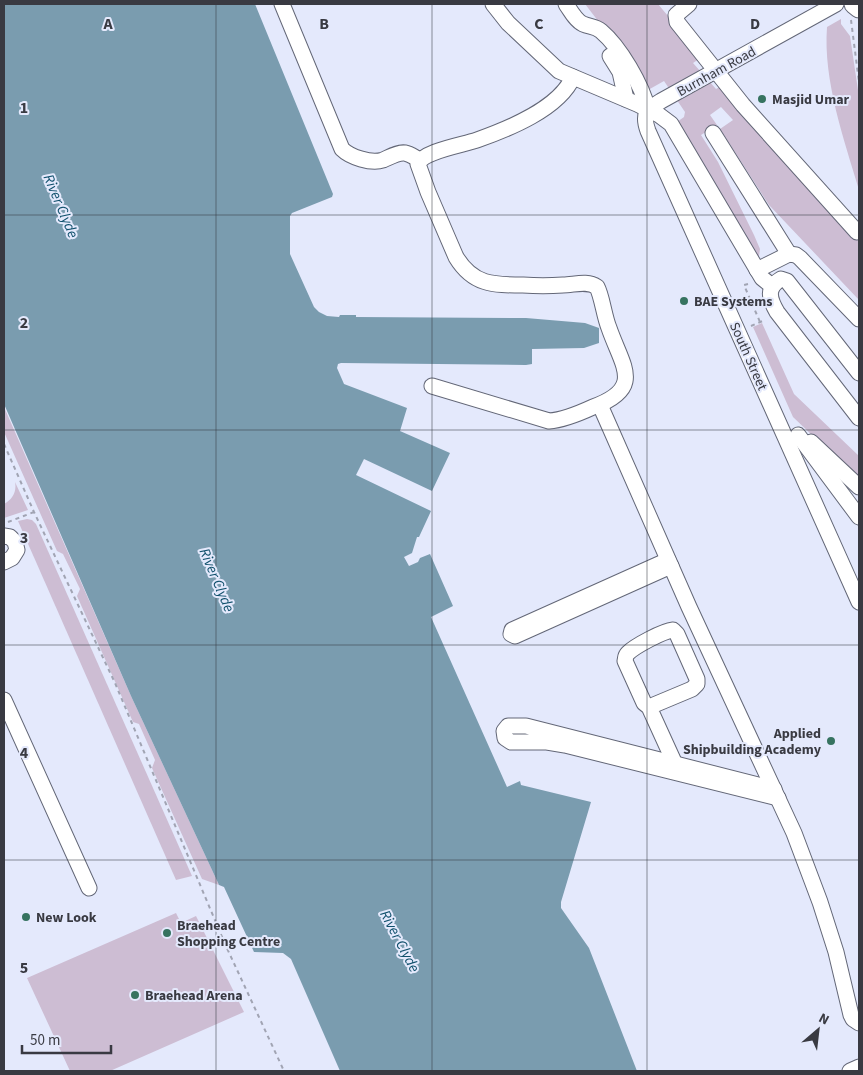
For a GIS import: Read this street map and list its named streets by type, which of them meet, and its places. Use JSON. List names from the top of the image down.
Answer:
{
  "streets": {
    "street": ["Burnham Road", "South Street"]
  },
  "crossings": [
    ["Burnham Road", "South Street"]
  ],
  "water": ["River Clyde"],
  "places": [
    "Masjid Umar",
    "BAE Systems",
    "Applied Shipbuilding Academy",
    "New Look",
    "Braehead Shopping Centre",
    "Braehead Arena"
  ],
  "scale_bar": "50 m",
  "north": "top right",
  "grid": {
    "columns": [
      "A",
      "B",
      "C",
      "D"
    ],
    "rows": [
      "1",
      "2",
      "3",
      "4",
      "5"
    ]
  }
}
